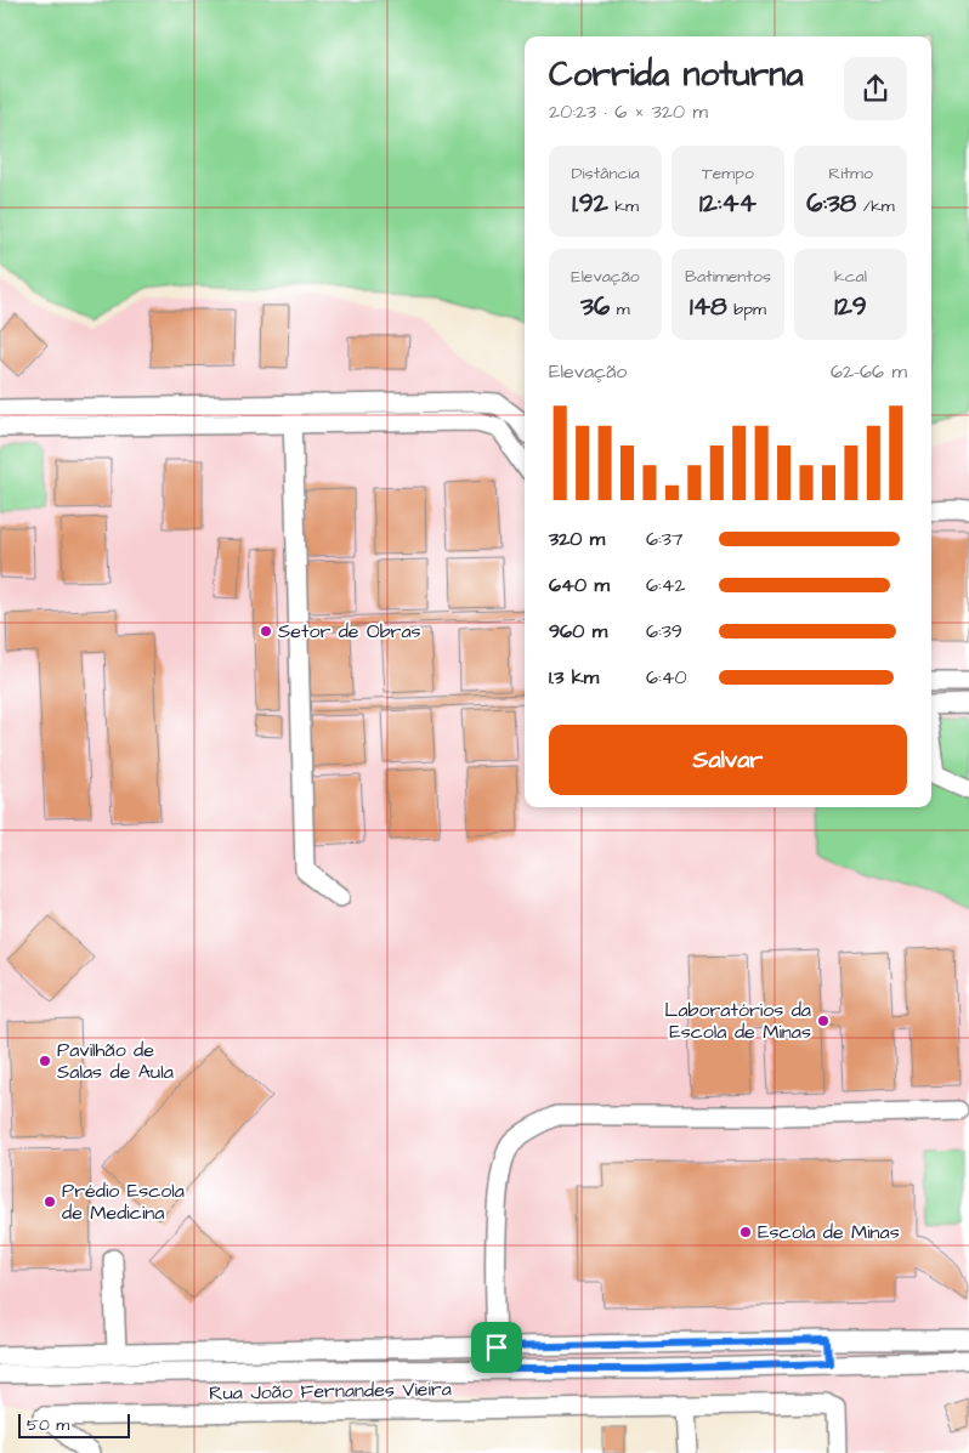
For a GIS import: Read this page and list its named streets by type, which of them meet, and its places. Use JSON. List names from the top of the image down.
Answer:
{
  "streets": {
    "street": ["Rua João Fernandes Vieira"]
  },
  "places": [
    "Setor de Obras",
    "Laboratórios da Escola de Minas",
    "Pavilhão de Salas de Aula",
    "Prédio Escola de Medicina",
    "Escola de Minas"
  ],
  "scale_bar": "50 m",
  "page": {
    "heading": ["Corrida noturna", "20:23 · 6 × 320 m"],
    "stats": [
      ["Distância", "1.92 km"],
      ["Tempo", "12:44"],
      ["Ritmo", "6:38 /km"],
      ["Elevação", "36 m"],
      ["Batimentos", "148 bpm"],
      ["kcal", "129"]
    ],
    "chart": ["Elevação", "62–66 m"],
    "list": [
      {
        "name": "320 m",
        "note": "6:37"
      },
      {
        "name": "640 m",
        "note": "6:42"
      },
      {
        "name": "960 m",
        "note": "6:39"
      },
      {
        "name": "1.3 km",
        "note": "6:40"
      }
    ],
    "buttons": "Salvar",
    "scale": "50 m"
  }
}
